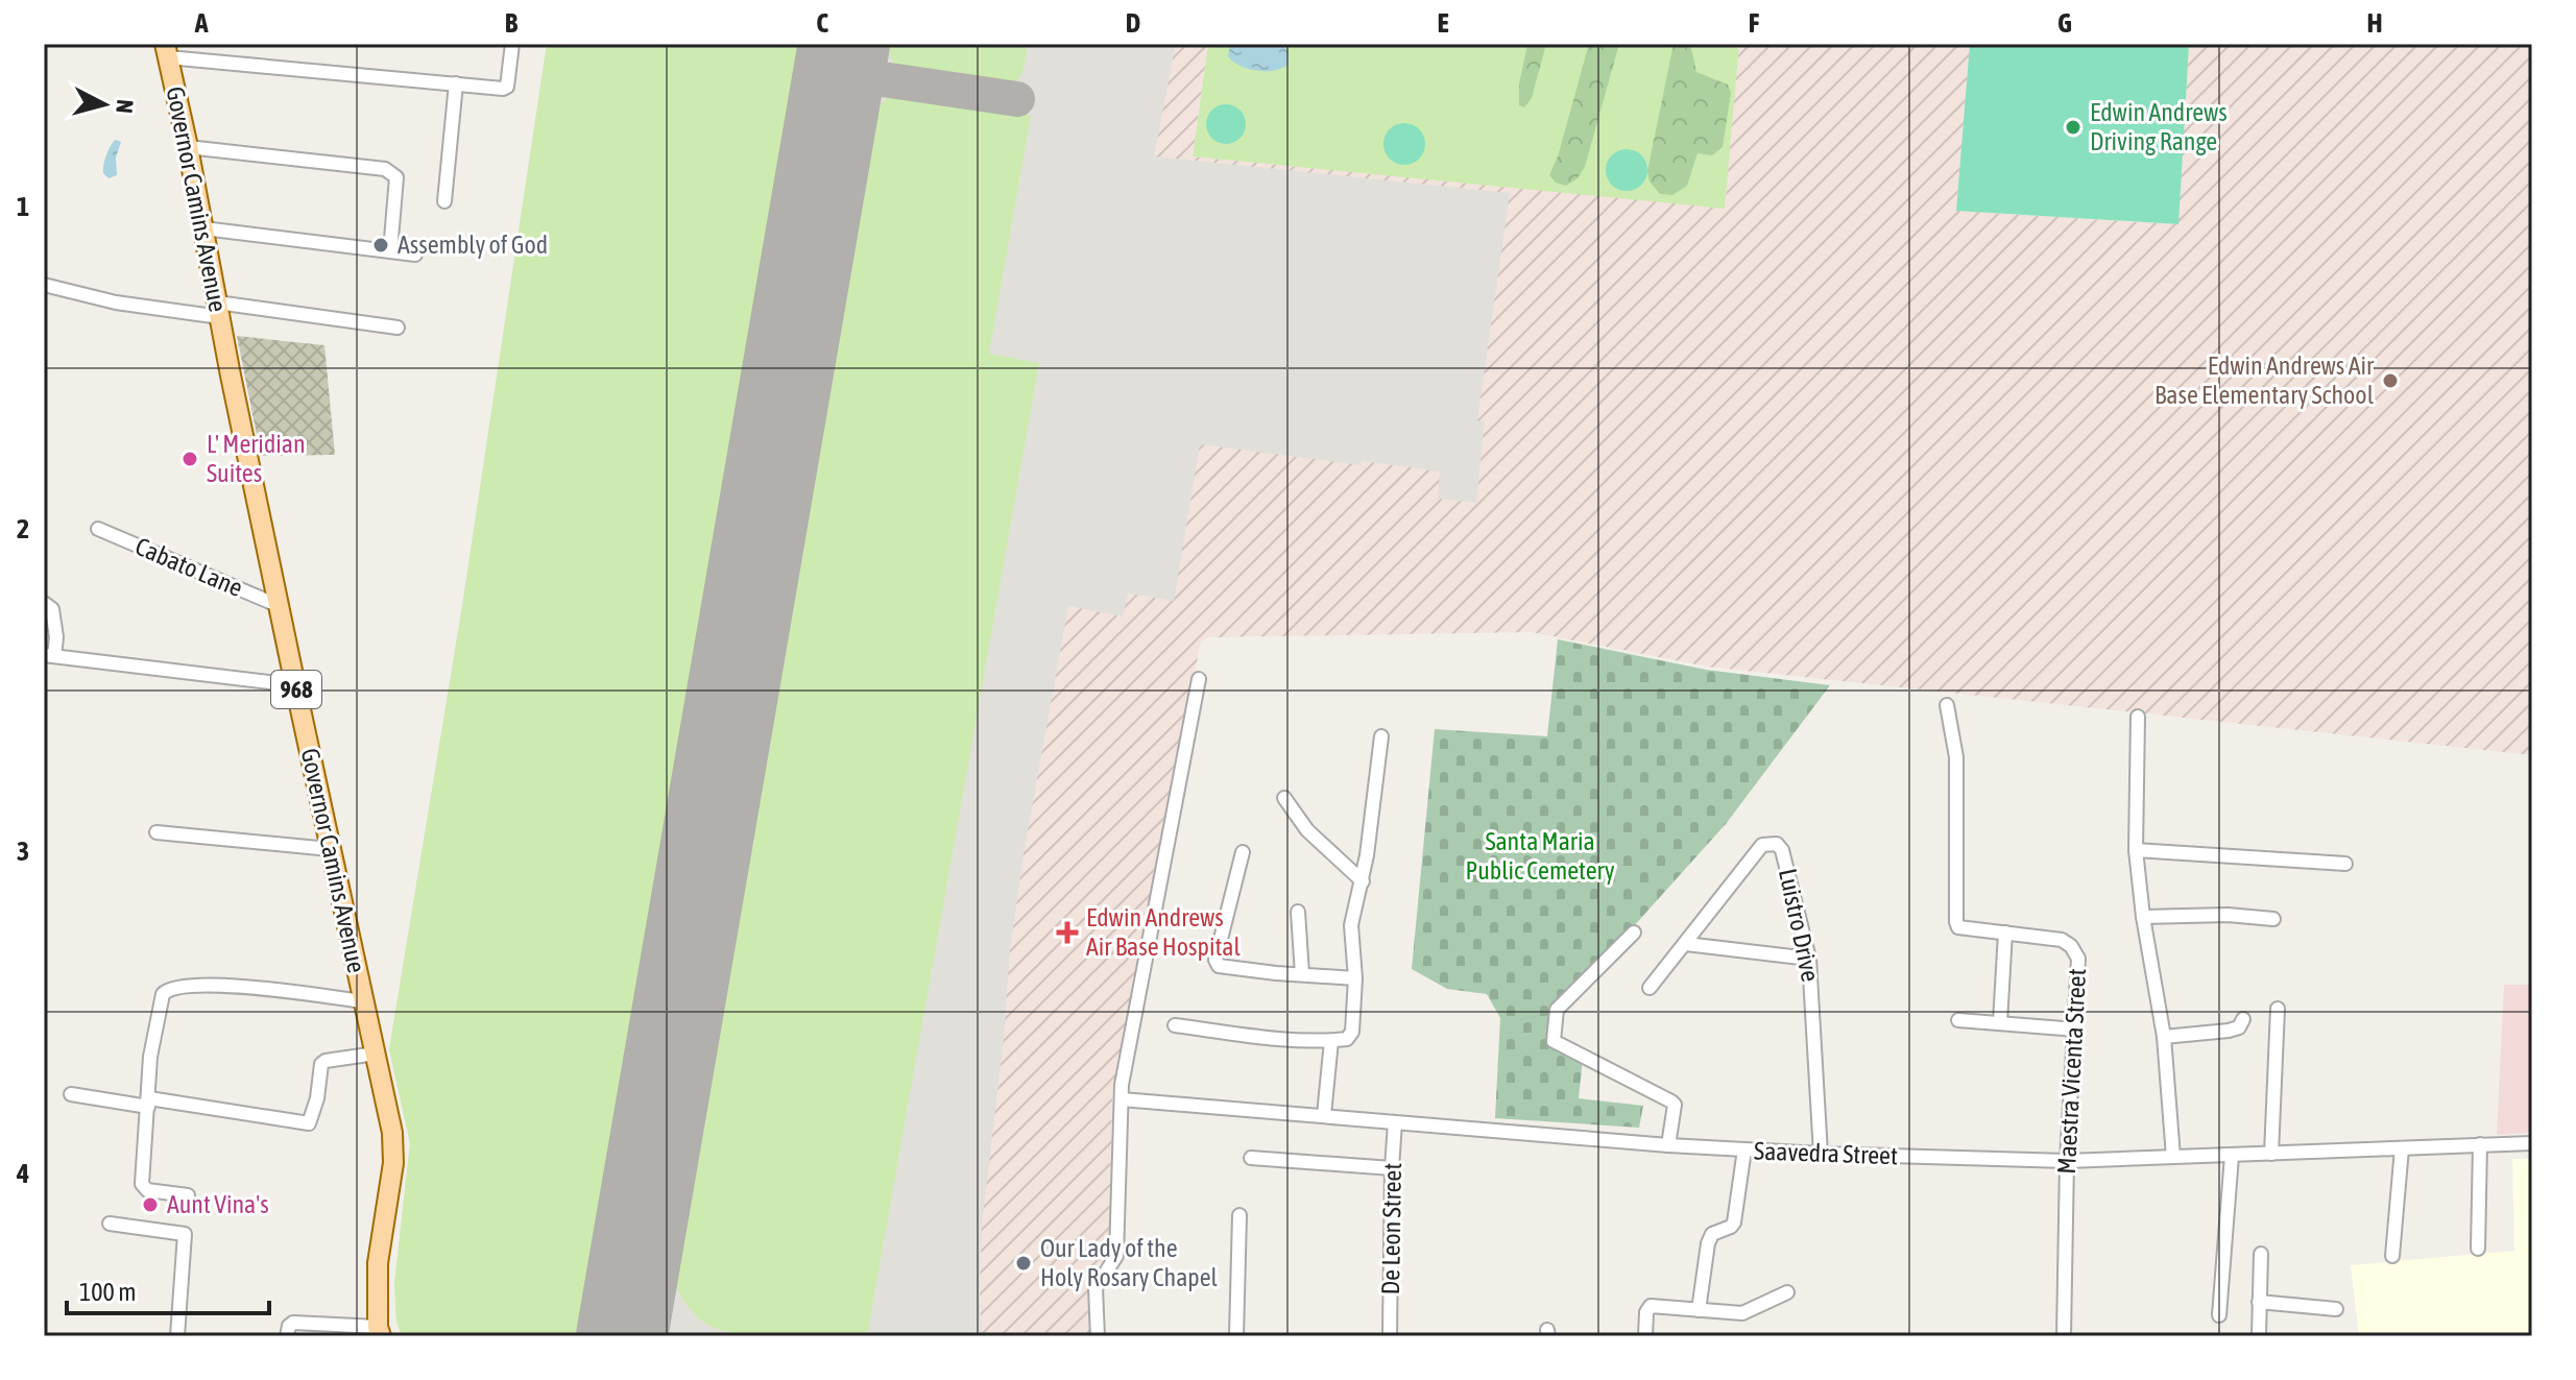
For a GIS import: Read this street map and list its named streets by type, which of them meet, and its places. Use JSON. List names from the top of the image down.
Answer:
{
  "streets": {
    "main road": ["Governor Camins Avenue", "968"],
    "street": [
      "Cabato Lane",
      "Luistro Drive",
      "Maestra Vicenta Street",
      "Saavedra Street",
      "De Leon Street"
    ]
  },
  "crossings": [
    ["Governor Camins Avenue", "Cabato Lane"],
    ["Luistro Drive", "Saavedra Street"],
    ["Maestra Vicenta Street", "Saavedra Street"],
    ["Saavedra Street", "De Leon Street"]
  ],
  "parks": ["Santa Maria Public Cemetery"],
  "places": {
    "other": [
      "Edwin Andrews Driving Range",
      "Assembly of God",
      "Edwin Andrews Air Base Elementary School",
      "L' Meridian Suites",
      "Aunt Vina's",
      "Our Lady of the Holy Rosary Chapel"
    ],
    "health": ["Edwin Andrews Air Base Hospital"]
  },
  "scale_bar": "100 m",
  "north": "right",
  "grid": {
    "columns": [
      "A",
      "B",
      "C",
      "D",
      "E",
      "F",
      "G",
      "H"
    ],
    "rows": [
      "1",
      "2",
      "3",
      "4"
    ]
  }
}
